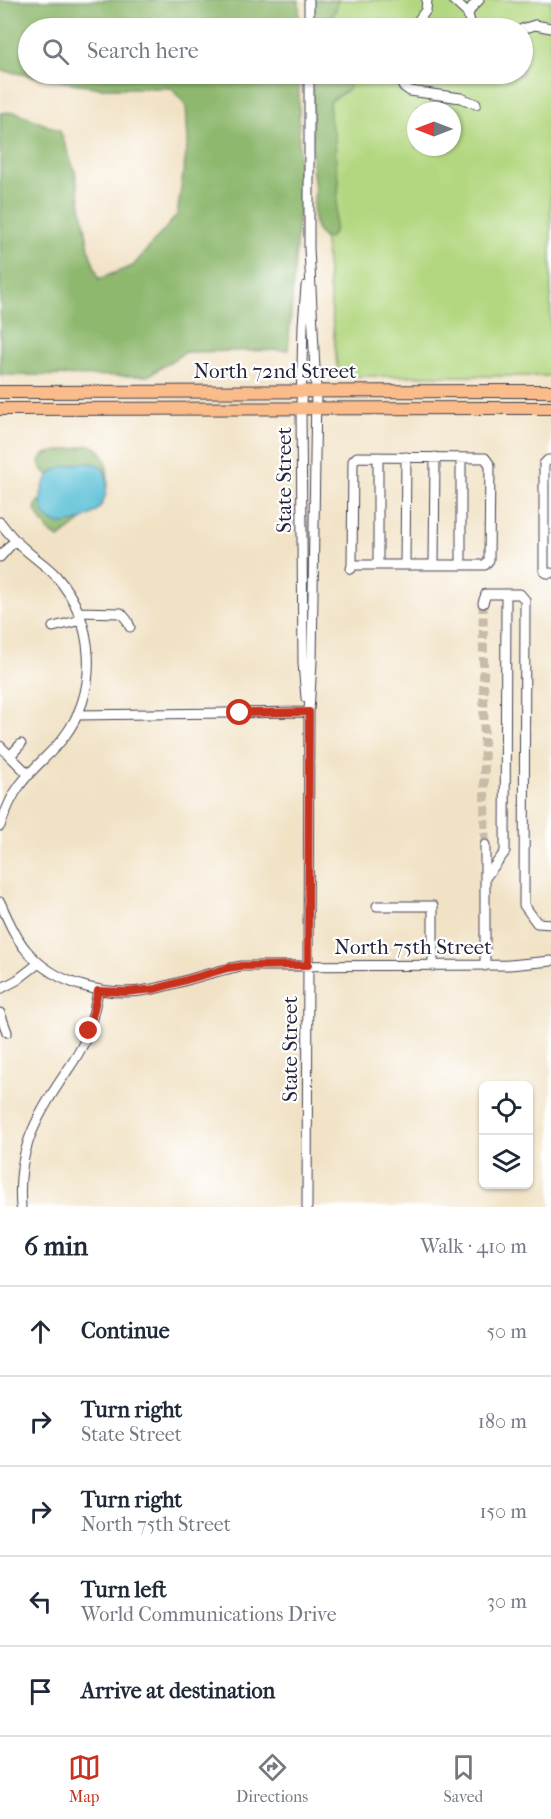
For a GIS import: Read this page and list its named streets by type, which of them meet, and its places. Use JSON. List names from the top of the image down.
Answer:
{
  "streets": {
    "main road": ["North 72nd Street"],
    "street": ["State Street", "North 75th Street"]
  },
  "crossings": [
    ["North 72nd Street", "State Street"],
    ["State Street", "North 75th Street"]
  ],
  "north": "left",
  "page": {
    "search": "Search here",
    "heading": ["6 min", "Walk · 410 m"],
    "list": [
      ["Continue", "50 m"],
      ["Turn right", "State Street", "180 m"],
      ["Turn right", "North 75th Street", "150 m"],
      ["Turn left", "World Communications Drive", "30 m"],
      "Arrive at destination"
    ],
    "nav": ["Map", "Directions", "Saved"]
  }
}
